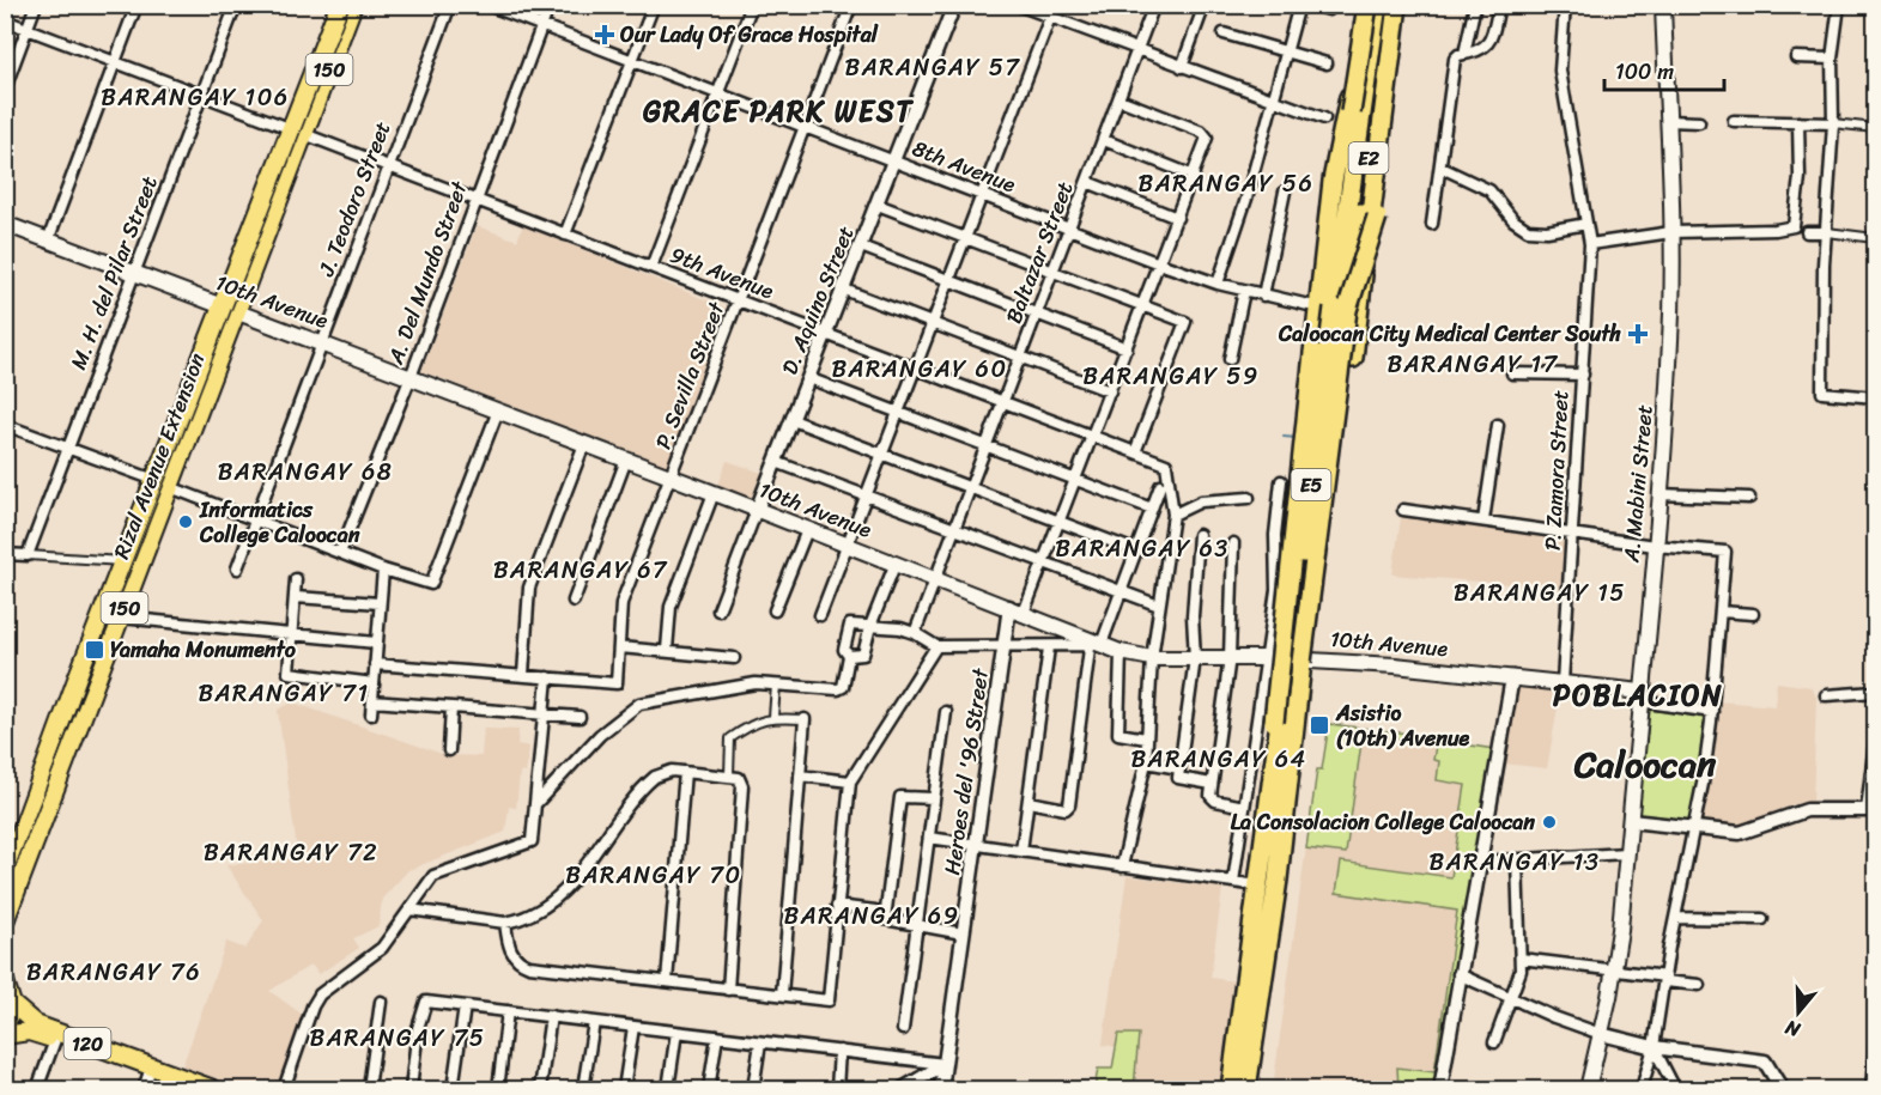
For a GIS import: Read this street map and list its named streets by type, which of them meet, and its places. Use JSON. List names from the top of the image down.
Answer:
{
  "streets": {
    "highway": ["E2", "E5"],
    "main road": [
      "150",
      "10th Avenue",
      "Rizal Avenue Extension",
      "A. Mabini Street",
      "120"
    ],
    "street": [
      "8th Avenue",
      "J. Teodoro Street",
      "Baltazar Street",
      "M. H. del Pilar Street",
      "A. Del Mundo Street",
      "9th Avenue",
      "D. Aquino Street",
      "P. Sevilla Street",
      "P. Zamora Street",
      "Heroes del '96 Street"
    ]
  },
  "crossings": [
    ["E2", "E5"],
    ["8th Avenue", "Baltazar Street"],
    ["8th Avenue", "A. Del Mundo Street"],
    ["8th Avenue", "D. Aquino Street"],
    ["8th Avenue", "P. Sevilla Street"],
    ["J. Teodoro Street", "9th Avenue"],
    ["J. Teodoro Street", "10th Avenue"],
    ["Baltazar Street", "9th Avenue"],
    ["Baltazar Street", "10th Avenue"],
    ["M. H. del Pilar Street", "9th Avenue"],
    ["M. H. del Pilar Street", "10th Avenue"],
    ["A. Del Mundo Street", "9th Avenue"],
    ["A. Del Mundo Street", "10th Avenue"],
    ["9th Avenue", "D. Aquino Street"],
    ["9th Avenue", "P. Sevilla Street"],
    ["9th Avenue", "Rizal Avenue Extension"],
    ["D. Aquino Street", "10th Avenue"],
    ["10th Avenue", "P. Sevilla Street"],
    ["10th Avenue", "Rizal Avenue Extension"],
    ["10th Avenue", "P. Zamora Street"],
    ["10th Avenue", "A. Mabini Street"],
    ["10th Avenue", "Heroes del '96 Street"]
  ],
  "districts": [
    "BARANGAY 57",
    "BARANGAY 106",
    "GRACE PARK WEST",
    "BARANGAY 56",
    "BARANGAY 17",
    "BARANGAY 60",
    "BARANGAY 59",
    "BARANGAY 68",
    "BARANGAY 63",
    "BARANGAY 67",
    "BARANGAY 15",
    "BARANGAY 71",
    "POBLACION",
    "BARANGAY 64",
    "Caloocan",
    "BARANGAY 72",
    "BARANGAY 13",
    "BARANGAY 70",
    "BARANGAY 69",
    "BARANGAY 76",
    "BARANGAY 75"
  ],
  "places": {
    "health": ["Our Lady Of Grace Hospital", "Caloocan City Medical Center South"],
    "other": ["Informatics College Caloocan", "La Consolacion College Caloocan"],
    "transit": ["Yamaha Monumento", "Asistio (10th) Avenue"]
  },
  "scale_bar": "100 m",
  "north": "bottom"
}
